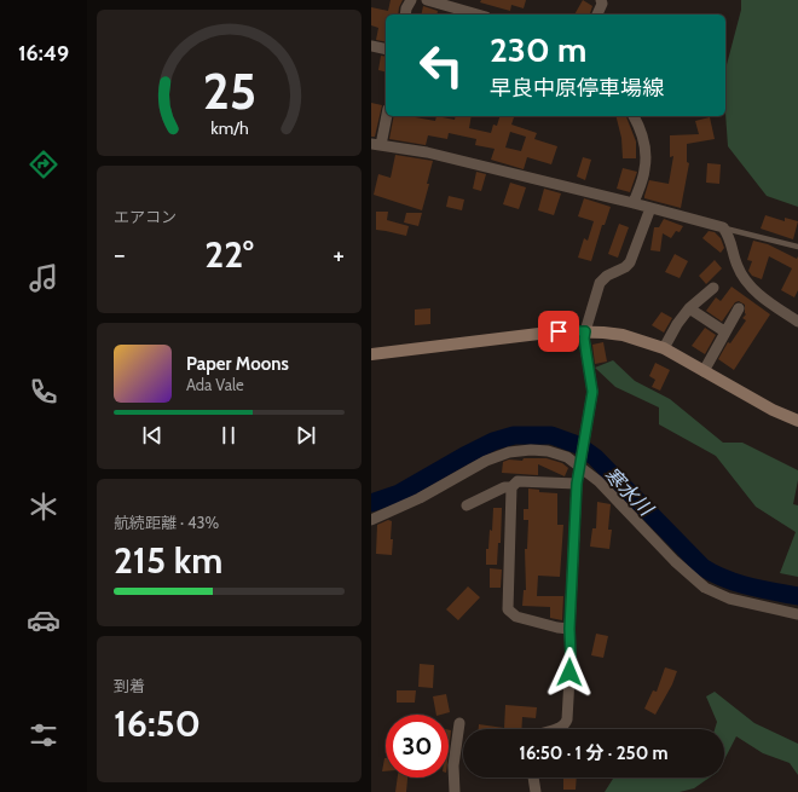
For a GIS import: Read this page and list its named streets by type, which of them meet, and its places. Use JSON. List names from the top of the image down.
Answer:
{
  "water": ["寒水川"],
  "page": {
    "tabs": "16:49",
    "turn": ["230 m", "早良中原停車場線"],
    "tile": [
      "エアコン",
      ["航続距離 · 43%", "215 km"],
      ["到着", "16:50"]
    ],
    "heat": ["−", "22°", "+"],
    "song": ["Paper Moons", "Ada Vale"],
    "limit": "30",
    "trip": "16:50 · 1 分 · 250 m",
    "gauge": ["25", "km/h"]
  }
}
